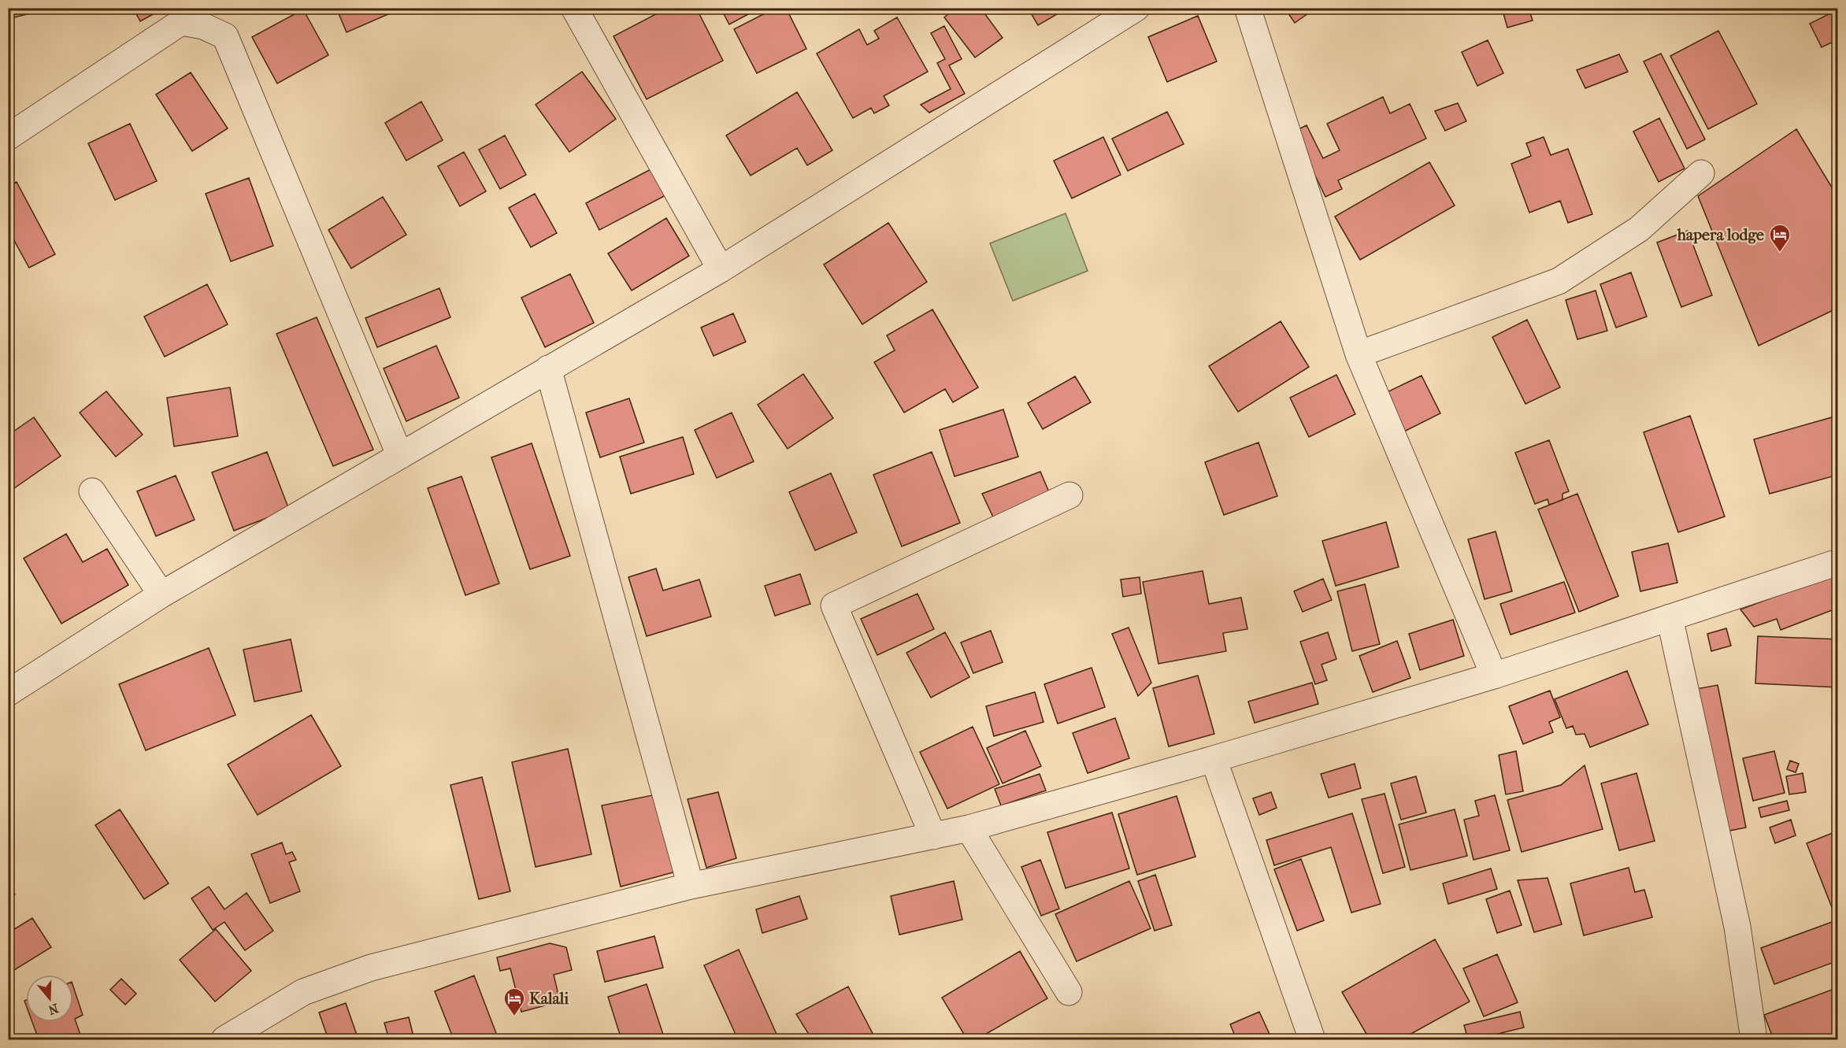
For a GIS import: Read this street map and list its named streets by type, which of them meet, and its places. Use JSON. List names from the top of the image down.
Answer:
{
  "places": {
    "hotel": ["hapera lodge", "Kalali"]
  },
  "north": "bottom"
}
